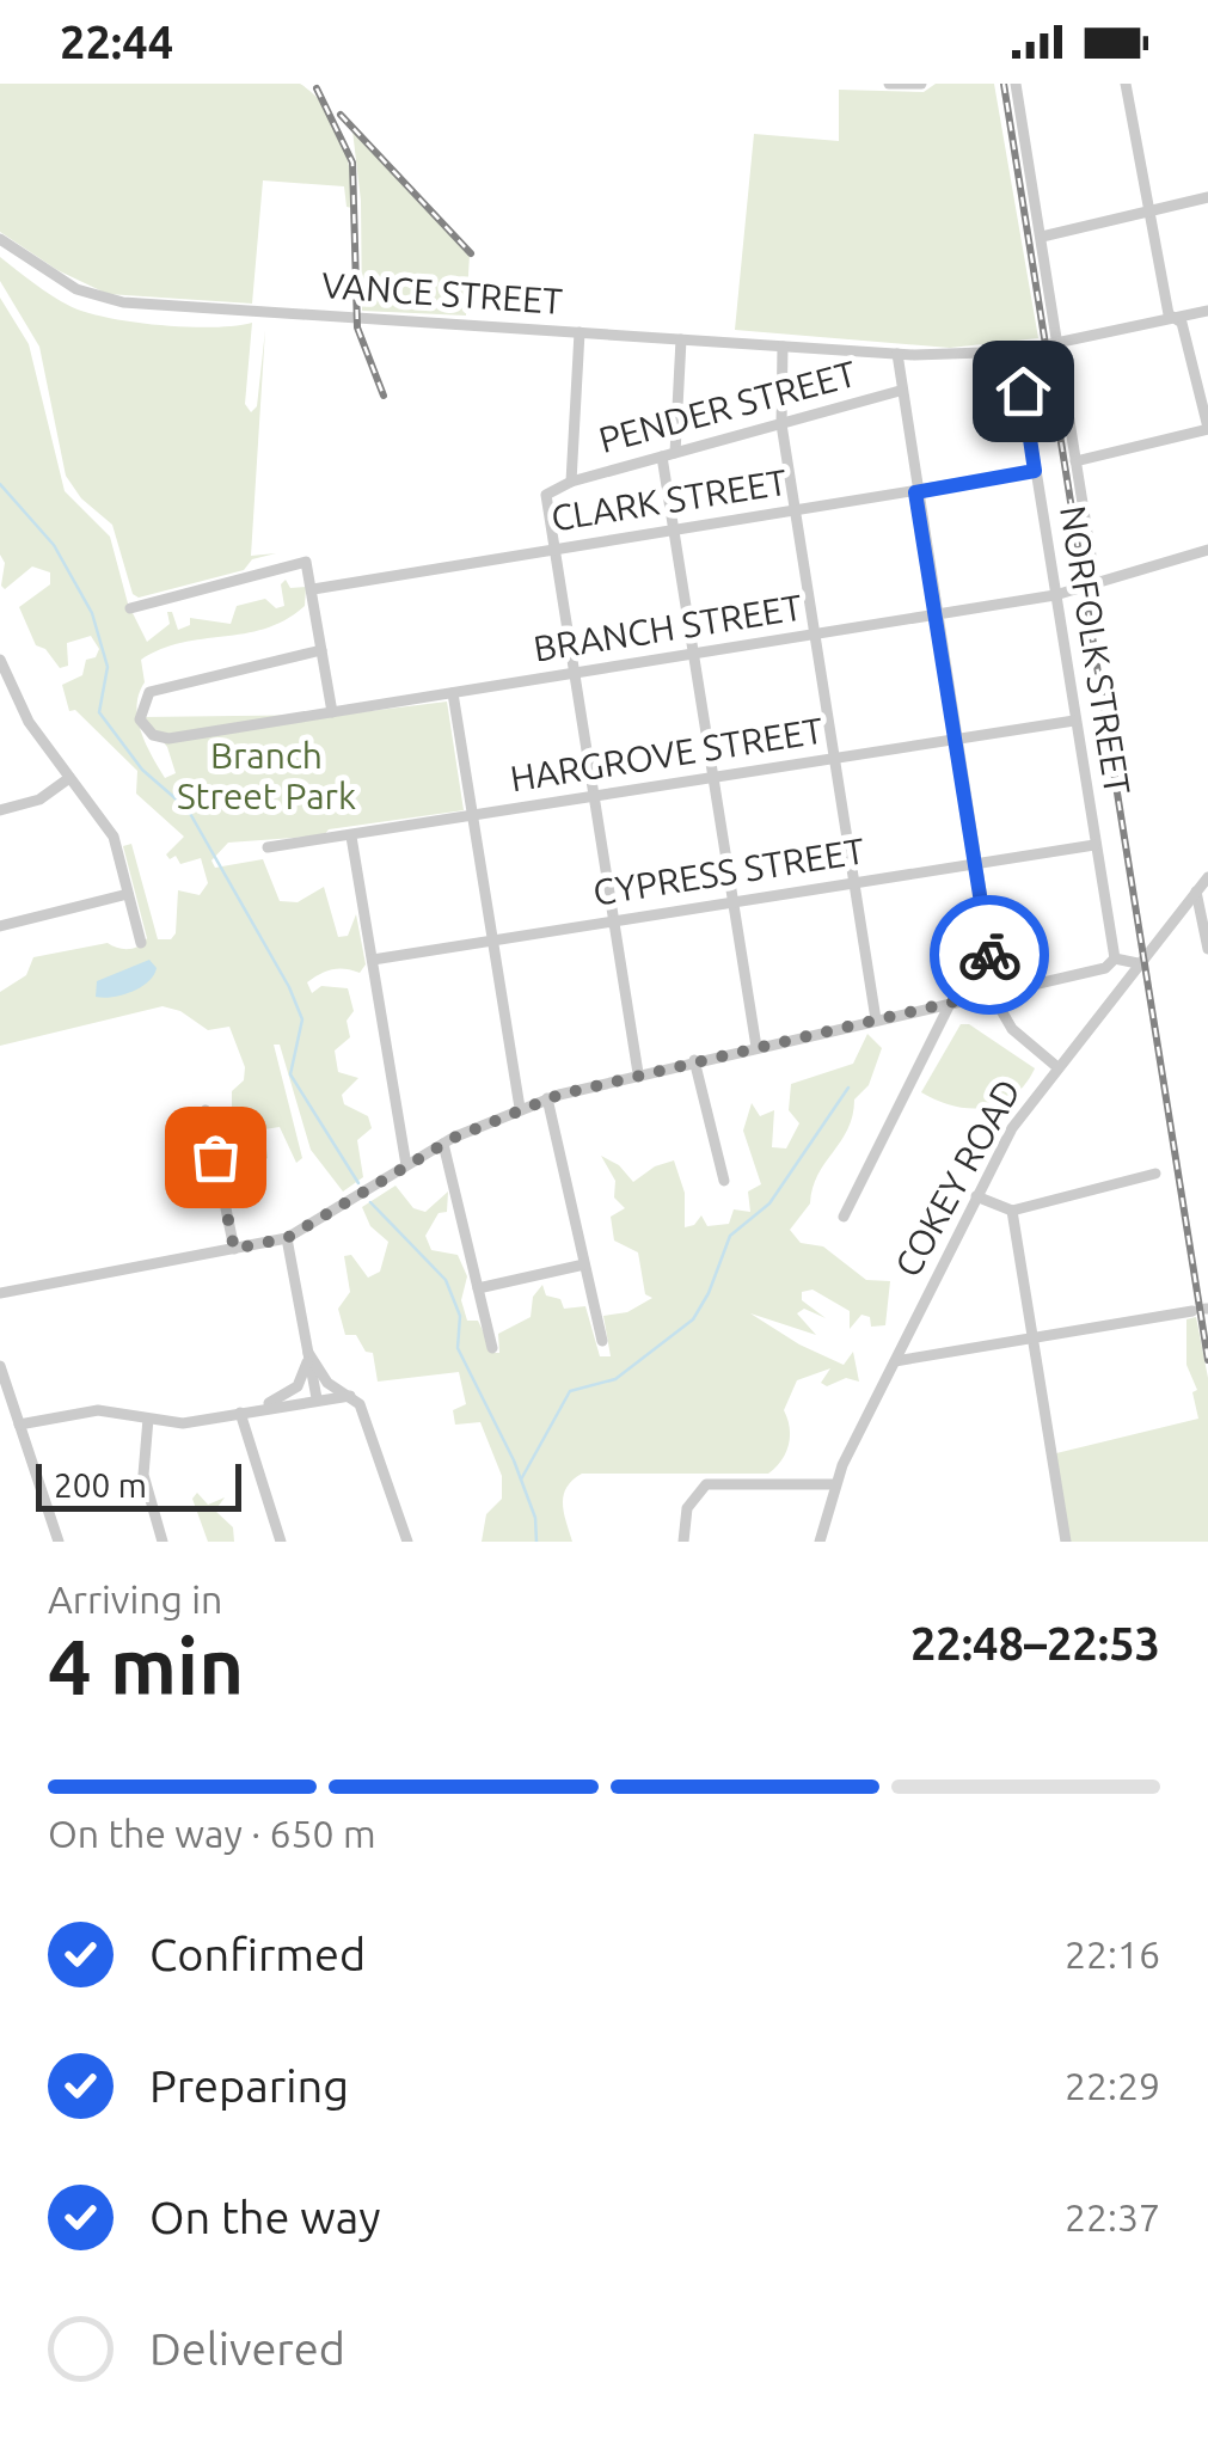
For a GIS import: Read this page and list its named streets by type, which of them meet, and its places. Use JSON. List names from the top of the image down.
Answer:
{
  "streets": {
    "street": [
      "VANCE STREET",
      "PENDER STREET",
      "CLARK STREET",
      "BRANCH STREET",
      "NORFOLK STREET",
      "HARGROVE STREET",
      "CYPRESS STREET",
      "COKEY ROAD"
    ]
  },
  "crossings": [
    ["VANCE STREET", "PENDER STREET"],
    ["PENDER STREET", "NORFOLK STREET"],
    ["CLARK STREET", "NORFOLK STREET"],
    ["BRANCH STREET", "NORFOLK STREET"],
    ["NORFOLK STREET", "HARGROVE STREET"],
    ["NORFOLK STREET", "CYPRESS STREET"]
  ],
  "parks": ["Branch Street Park"],
  "scale_bar": "200 m",
  "page": {
    "status": "22:44",
    "scale": "200 m",
    "heading": ["4 min", "Arriving in", "22:48–22:53"],
    "bar": "On the way · 650 m",
    "list": [
      ["Confirmed", "22:16"],
      ["Preparing", "22:29"],
      ["On the way", "22:37"],
      "Delivered"
    ]
  }
}
